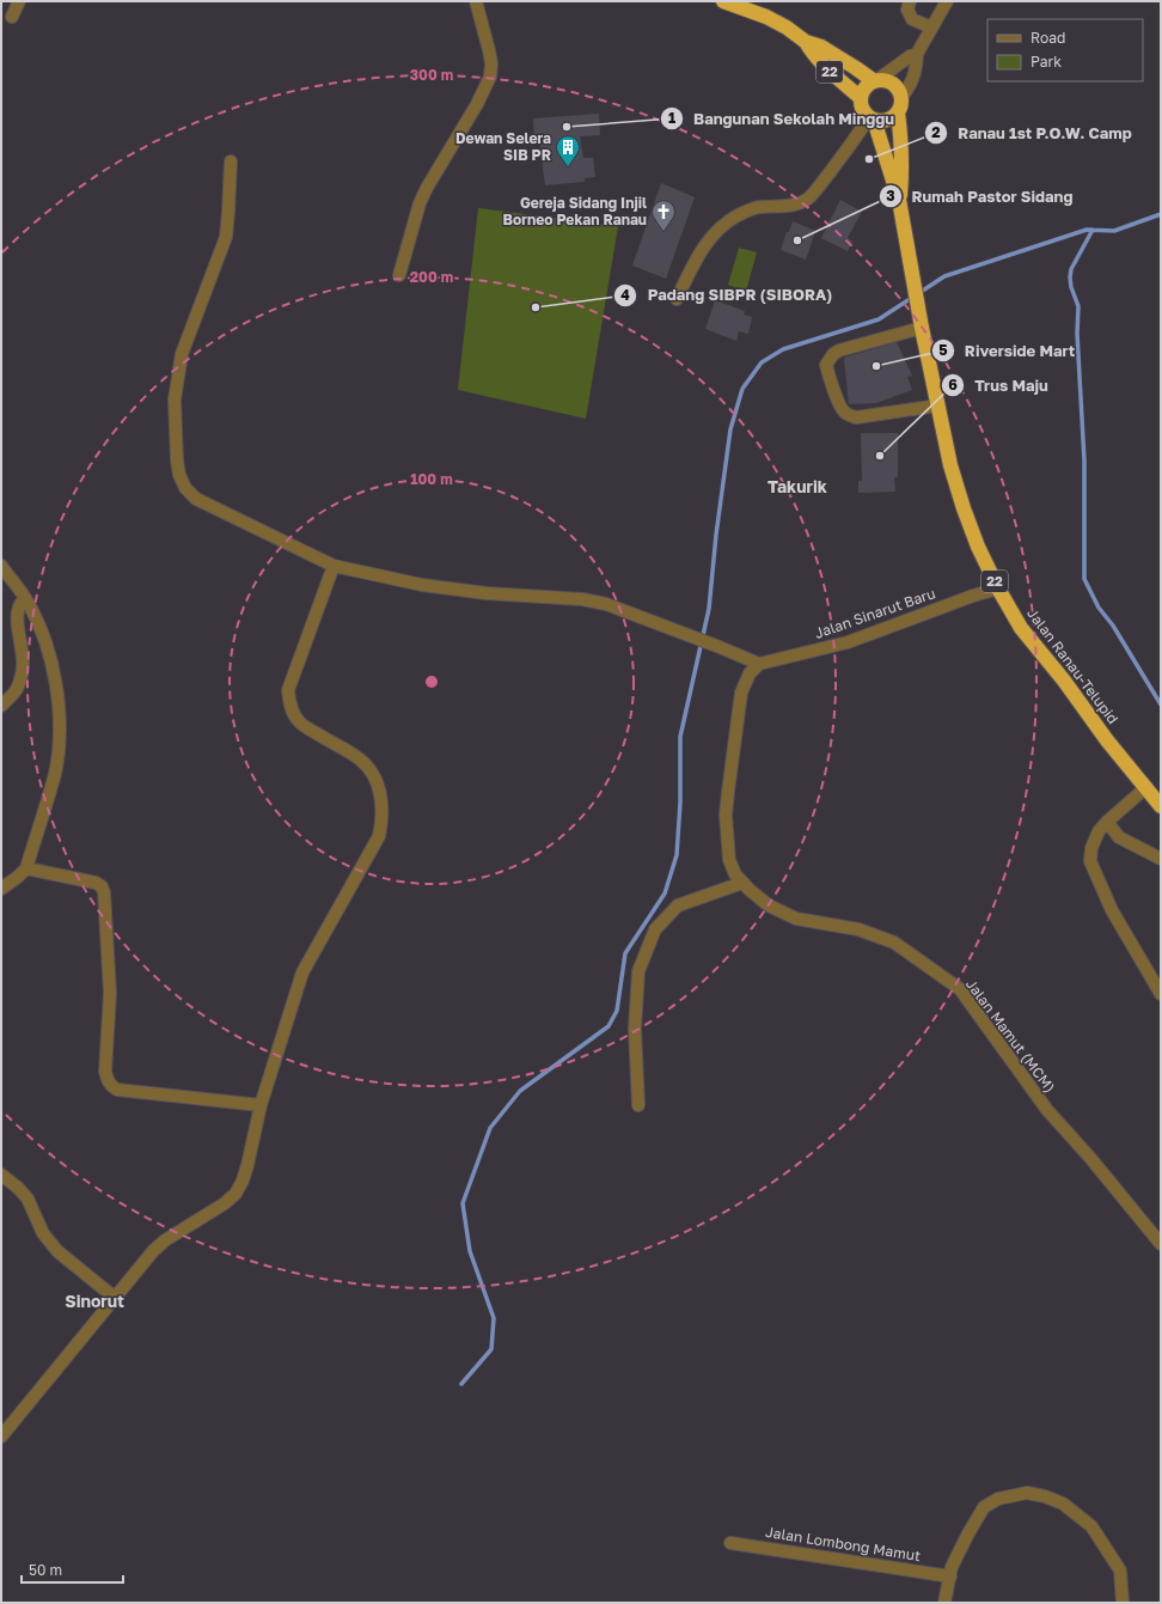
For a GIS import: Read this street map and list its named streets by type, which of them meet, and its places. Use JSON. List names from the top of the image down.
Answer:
{
  "streets": {
    "highway": ["22", "Jalan Ranau-Telupid"],
    "street": ["Jalan Sinarut Baru", "Jalan Mamut (MCM)", "Jalan Lombong Mamut"]
  },
  "crossings": [
    ["22", "Jalan Ranau-Telupid"],
    ["Jalan Sinarut Baru", "Jalan Ranau-Telupid"],
    ["Jalan Sinarut Baru", "Jalan Mamut (MCM)"]
  ],
  "districts": ["Takurik", "Sinorut"],
  "places": {
    "other": [
      "Bangunan Sekolah Minggu",
      "Ranau 1st P.O.W. Camp",
      "Rumah Pastor Sidang",
      "Padang SIBPR (SIBORA)",
      "Riverside Mart",
      "Trus Maju"
    ],
    "building": ["Dewan Selera SIB PR"],
    "church": ["Gereja Sidang Injil Borneo Pekan Ranau"]
  },
  "legend": ["Road", "Park"],
  "scale_bar": "50 m",
  "rings": ["300 m", "200 m", "100 m"]
}
